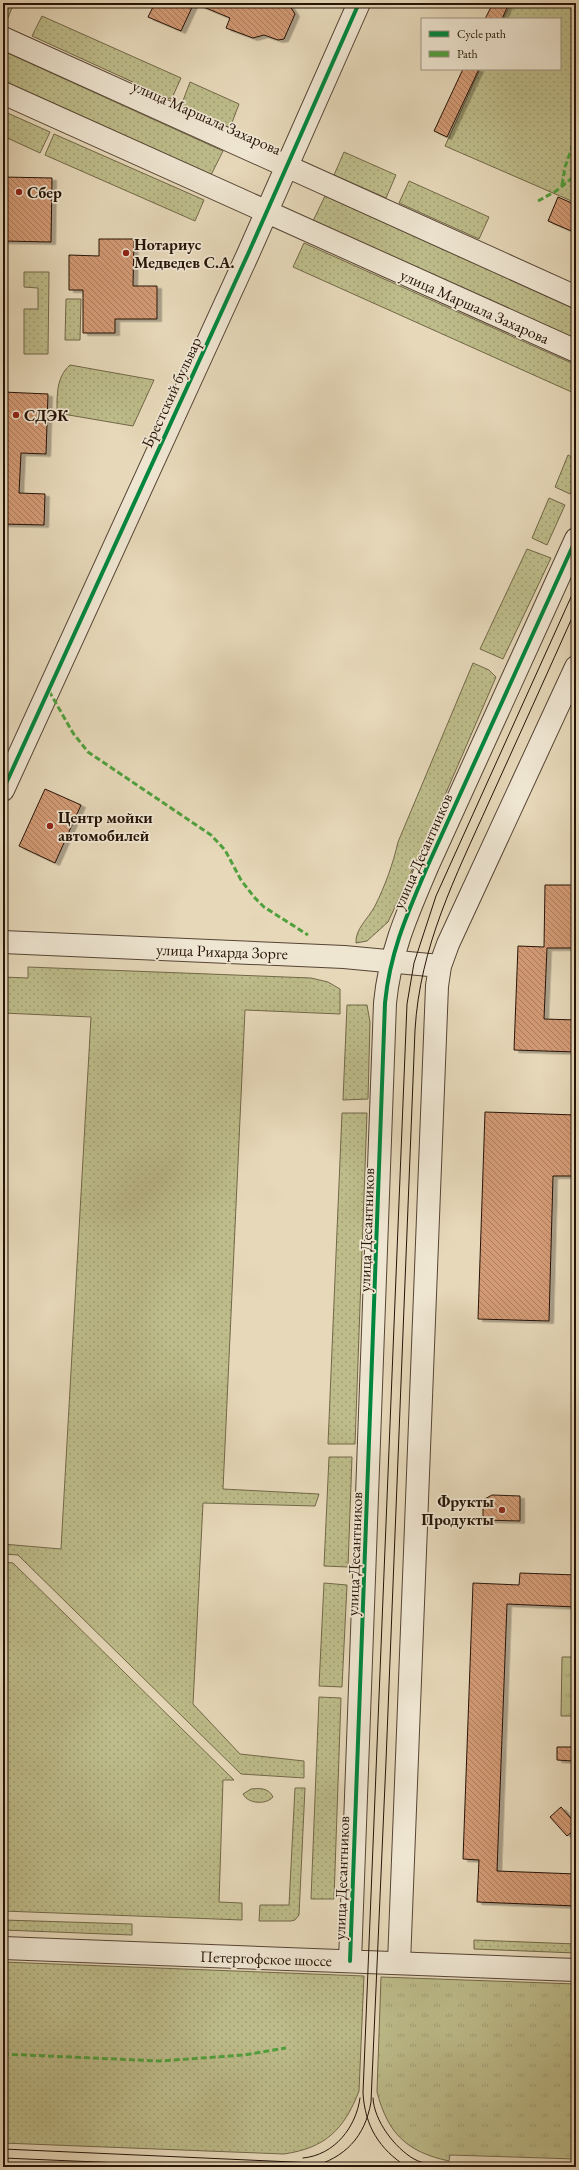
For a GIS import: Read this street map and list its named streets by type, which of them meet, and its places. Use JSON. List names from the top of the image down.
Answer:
{
  "streets": {
    "street": [
      "улица Маршала Захарова",
      "Брестский бульвар",
      "улица Десантников",
      "улица Рихарда Зорге",
      "Петергофское шоссе"
    ]
  },
  "crossings": [
    ["улица Маршала Захарова", "Брестский бульвар"],
    ["улица Десантников", "улица Рихарда Зорге"],
    ["улица Десантников", "Петергофское шоссе"]
  ],
  "places": [
    "Сбер",
    "Нотариус Медведев С.А.",
    "СДЭК",
    "Центр мойки автомобилей",
    "Фрукты Продукты"
  ],
  "legend": ["Cycle path", "Path"]
}
